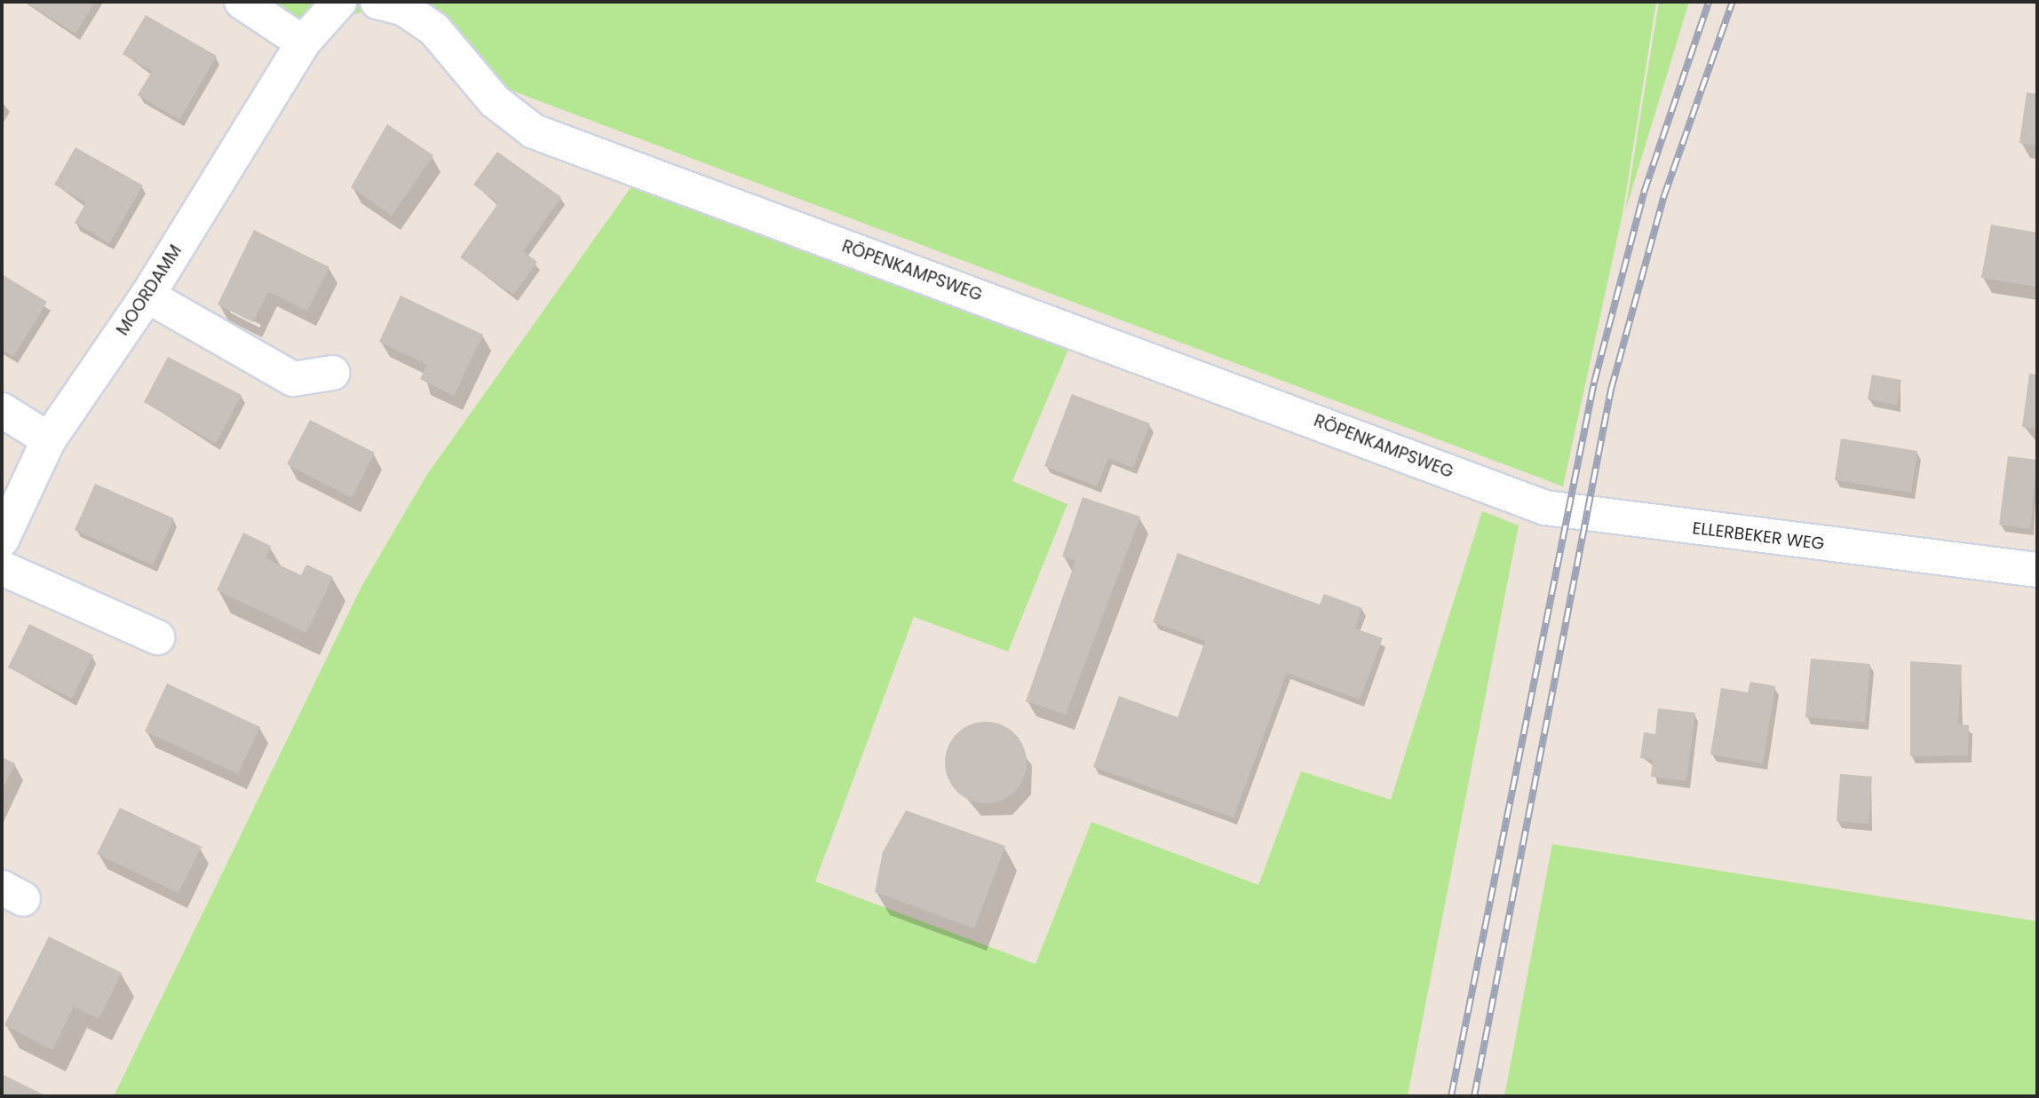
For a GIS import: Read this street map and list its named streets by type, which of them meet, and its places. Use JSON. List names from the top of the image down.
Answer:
{
  "streets": {
    "street": ["RÖPENKAMPSWEG", "MOORDAMM", "ELLERBEKER WEG"]
  },
  "crossings": [
    ["RÖPENKAMPSWEG", "ELLERBEKER WEG"]
  ]
}
